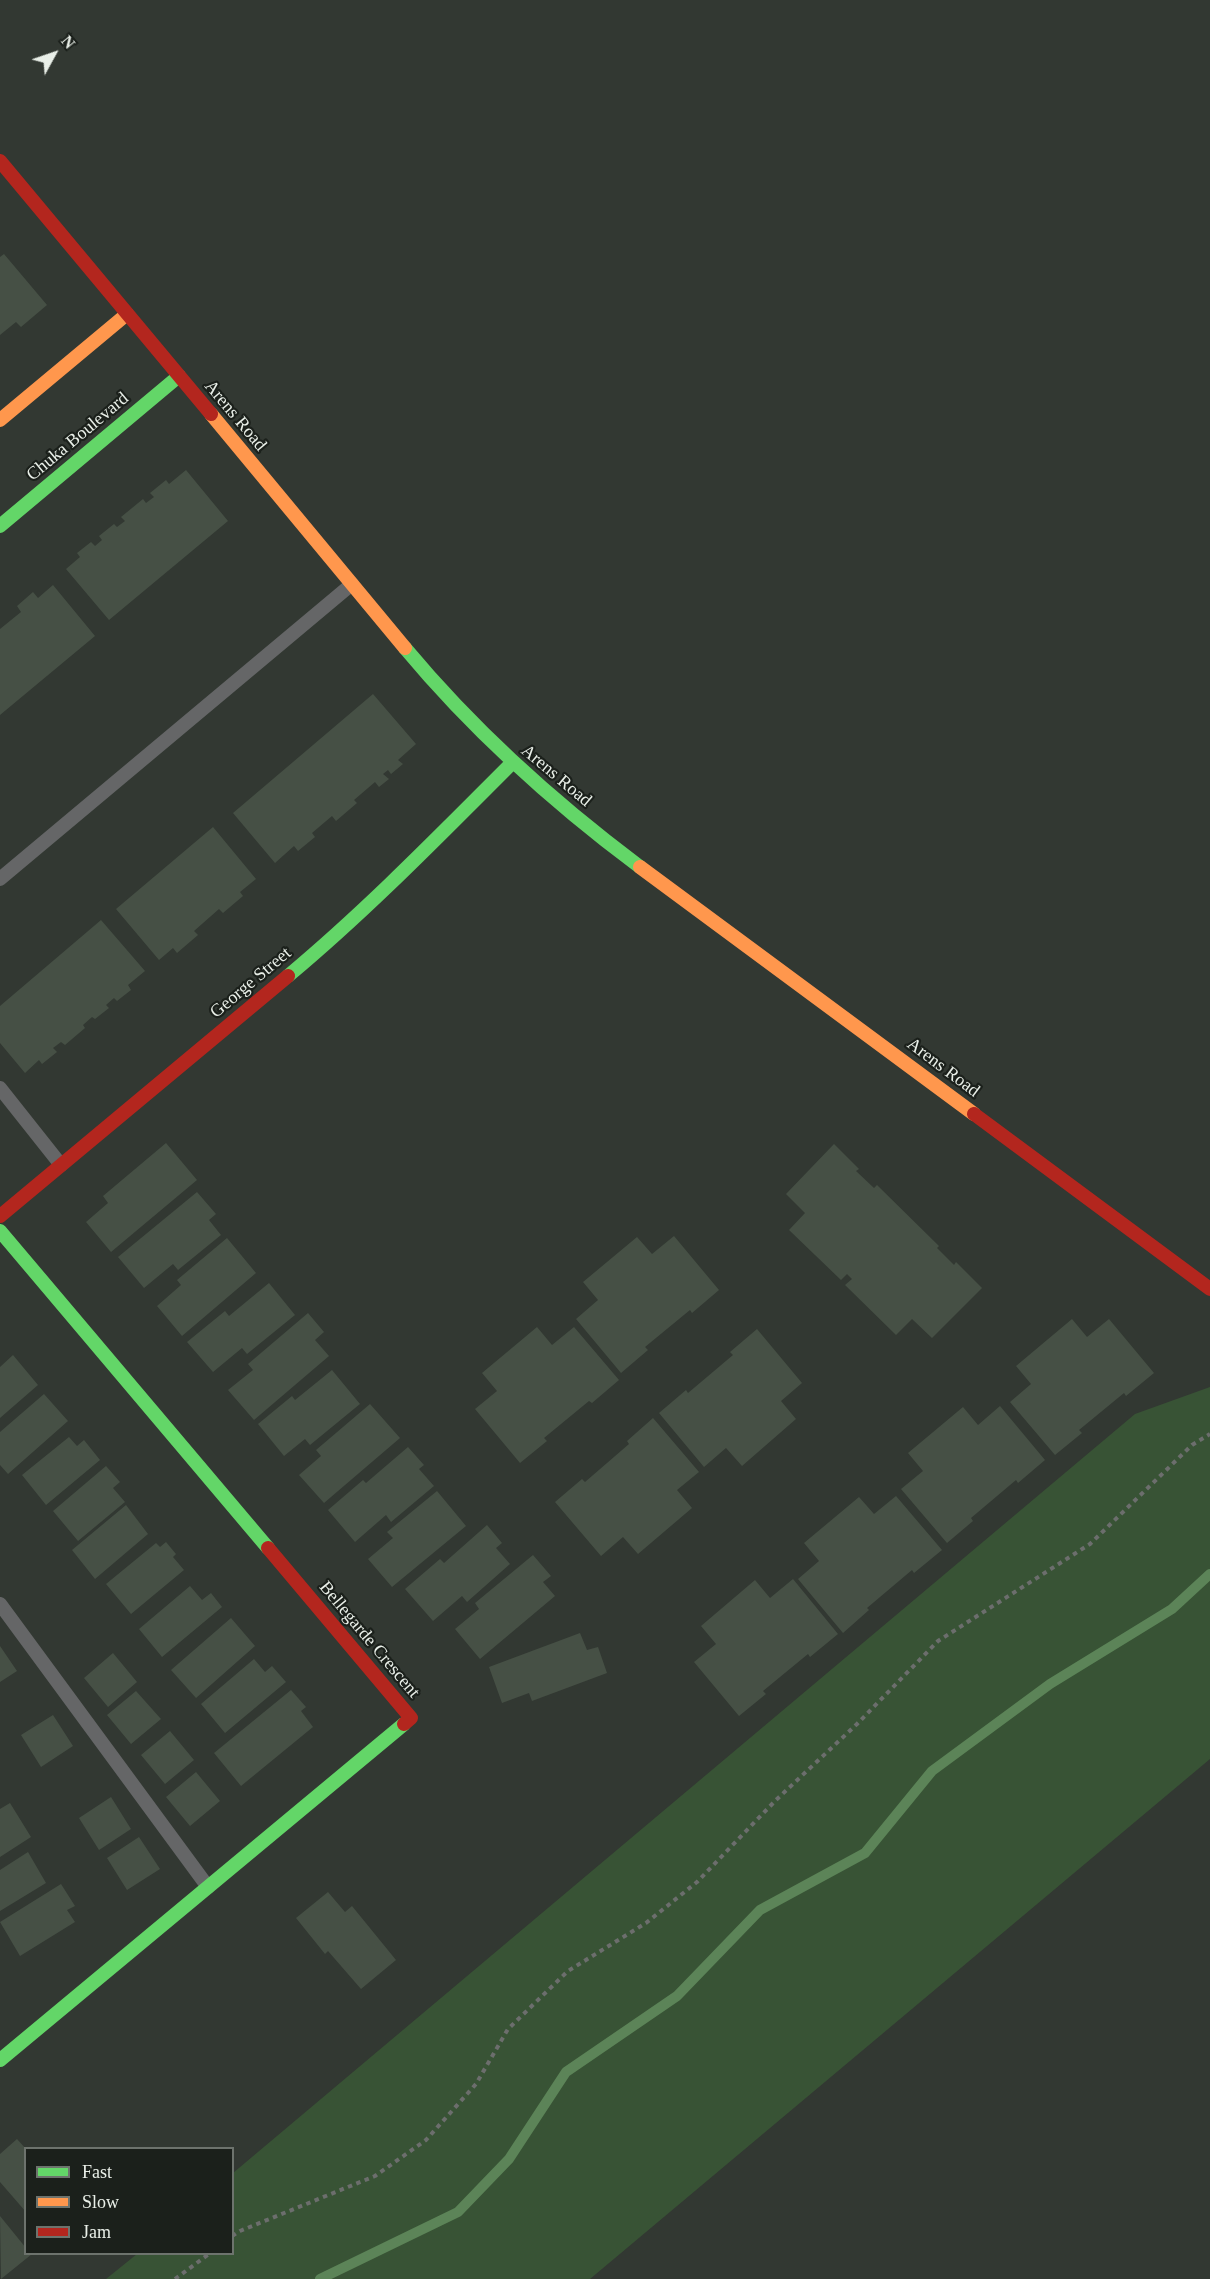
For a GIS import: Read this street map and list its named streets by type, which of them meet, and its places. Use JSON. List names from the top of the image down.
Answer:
{
  "streets": {
    "street": [
      "Arens Road",
      "Chuka Boulevard",
      "George Street",
      "Bellegarde Crescent"
    ]
  },
  "crossings": [
    ["Arens Road", "Chuka Boulevard"],
    ["Arens Road", "George Street"]
  ],
  "legend": ["Fast", "Slow", "Jam"],
  "north": "top right"
}
